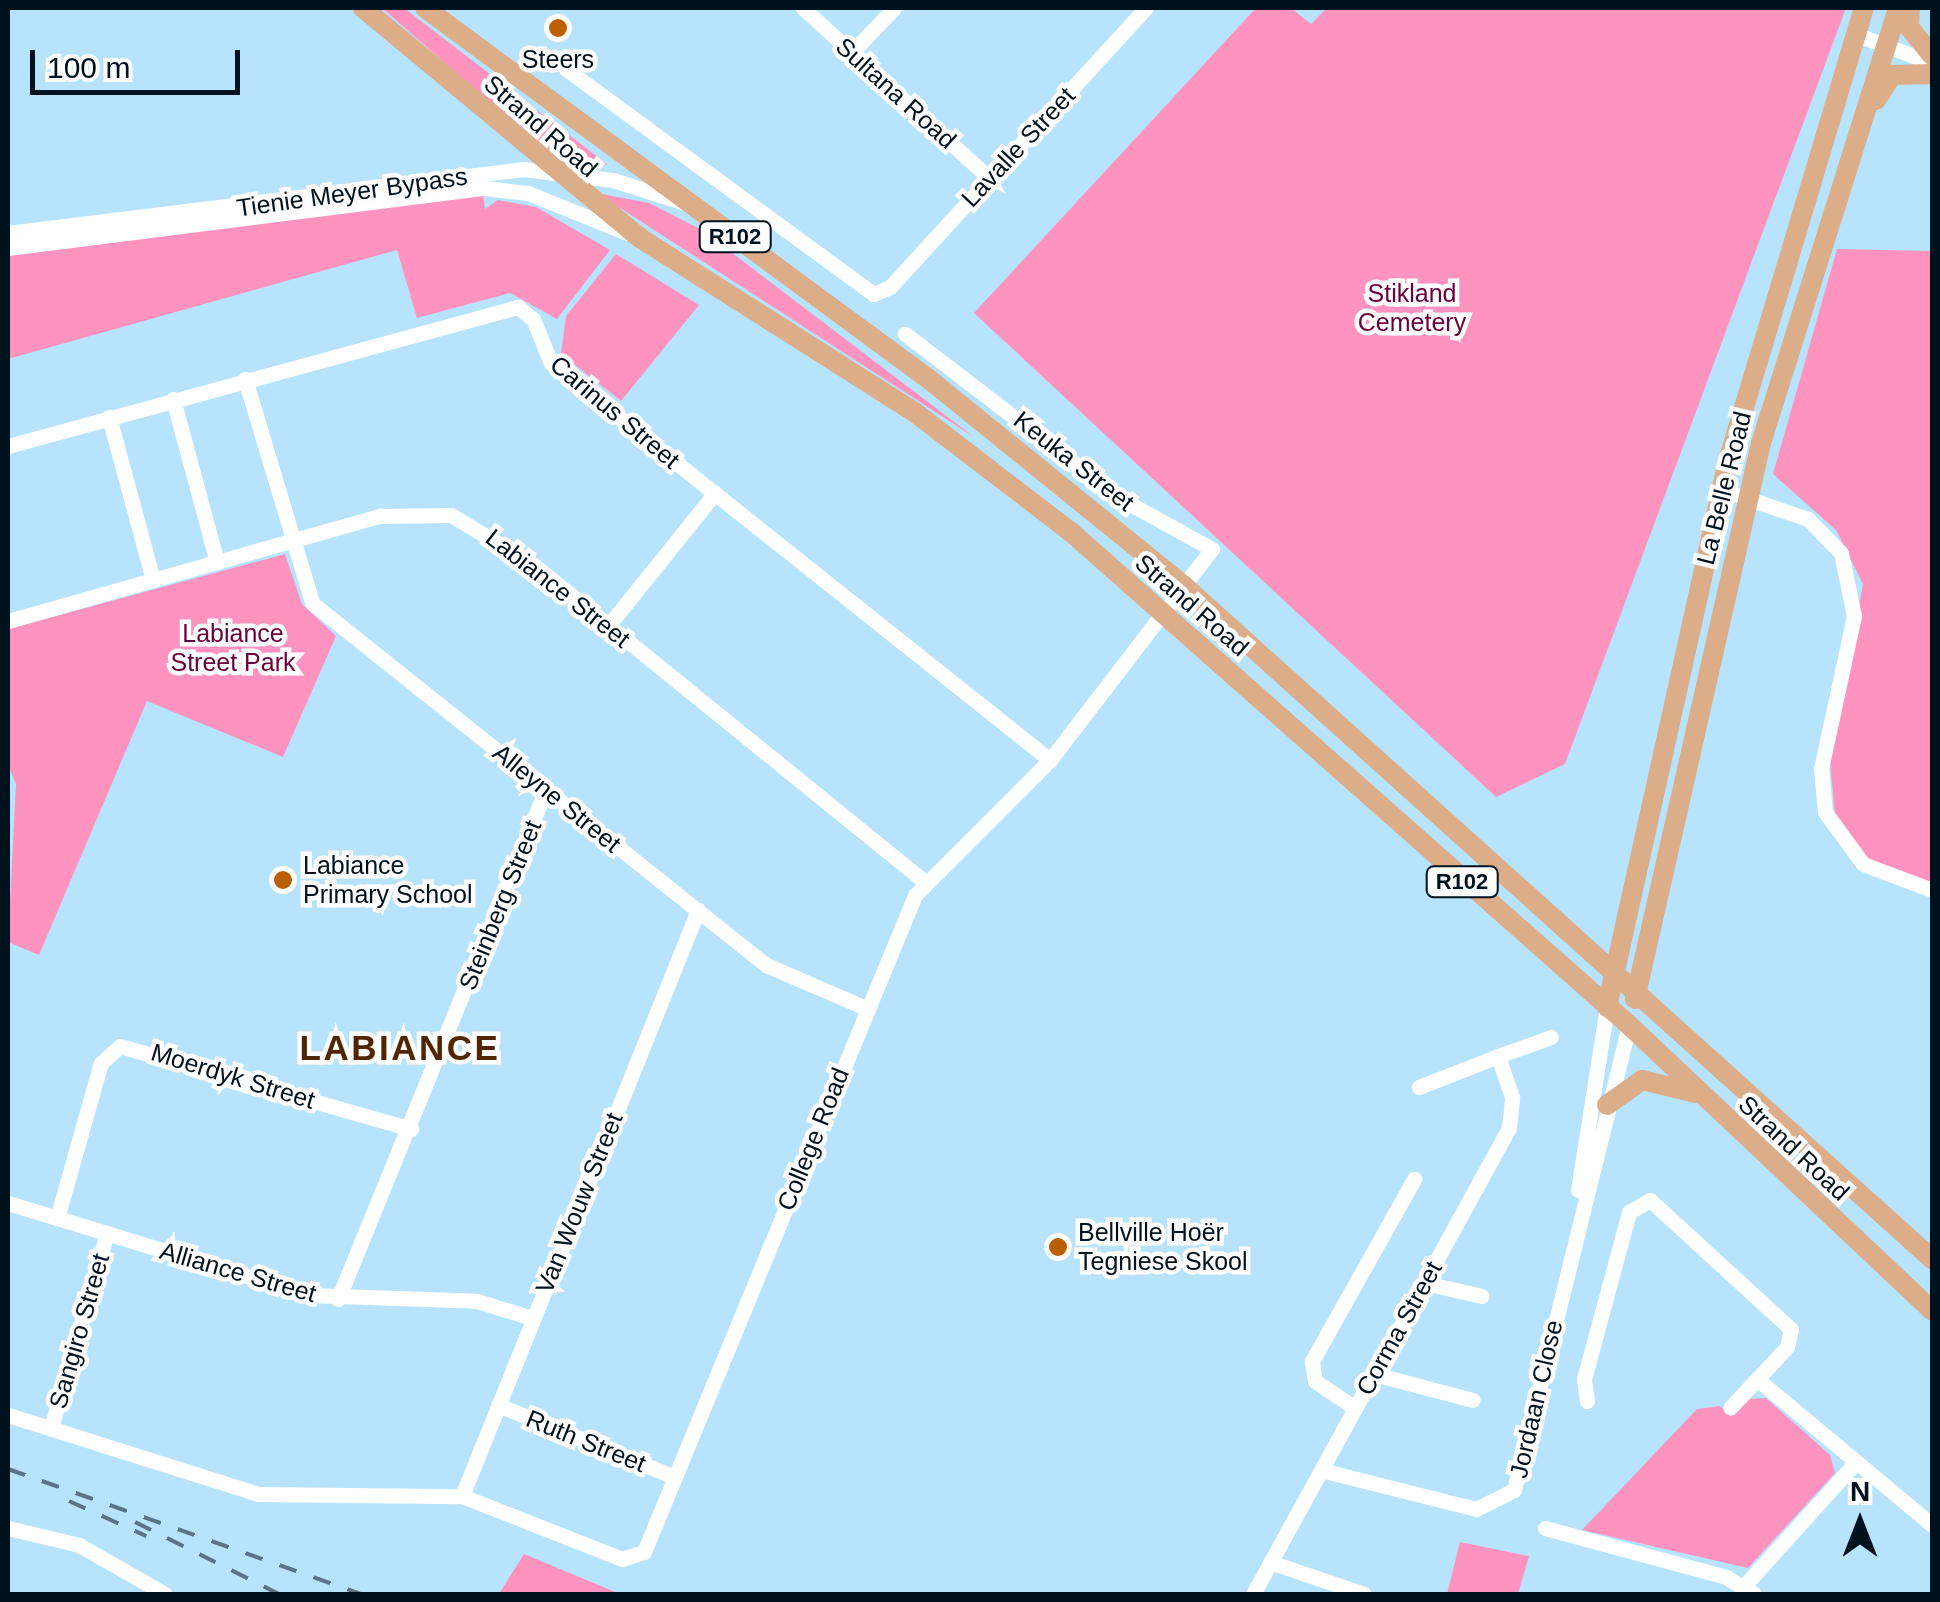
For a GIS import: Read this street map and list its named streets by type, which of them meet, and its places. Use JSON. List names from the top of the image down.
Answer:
{
  "streets": {
    "main road": ["Strand Road", "R102", "La Belle Road"],
    "street": [
      "Sultana Road",
      "Lavalle Street",
      "Tienie Meyer Bypass",
      "Carinus Street",
      "Keuka Street",
      "Labiance Street",
      "Alleyne Street",
      "Steinberg Street",
      "Moerdyk Street",
      "College Road",
      "Van Wouw Street",
      "Alliance Street",
      "Corma Street",
      "Sangiro Street",
      "Jordaan Close",
      "Ruth Street"
    ]
  },
  "crossings": [
    ["Sultana Road", "Lavalle Street"],
    ["Strand Road", "Tienie Meyer Bypass"],
    ["Strand Road", "Keuka Street"],
    ["Strand Road", "La Belle Road"],
    ["Strand Road", "College Road"],
    ["Strand Road", "Jordaan Close"],
    ["Carinus Street", "Alleyne Street"],
    ["Carinus Street", "College Road"],
    ["Keuka Street", "College Road"],
    ["La Belle Road", "Jordaan Close"],
    ["Labiance Street", "Alleyne Street"],
    ["Labiance Street", "College Road"],
    ["Alleyne Street", "Steinberg Street"],
    ["Alleyne Street", "College Road"],
    ["Alleyne Street", "Van Wouw Street"],
    ["Steinberg Street", "Moerdyk Street"],
    ["Steinberg Street", "Alliance Street"],
    ["Moerdyk Street", "Alliance Street"],
    ["College Road", "Van Wouw Street"],
    ["College Road", "Ruth Street"],
    ["Van Wouw Street", "Alliance Street"],
    ["Van Wouw Street", "Ruth Street"],
    ["Alliance Street", "Sangiro Street"],
    ["Corma Street", "Jordaan Close"]
  ],
  "districts": ["LABIANCE"],
  "parks": ["Stikland Cemetery", "Labiance Street Park"],
  "places": ["Steers", "Labiance Primary School", "Bellville Hoër Tegniese Skool"],
  "scale_bar": "100 m",
  "north": "top"
}
